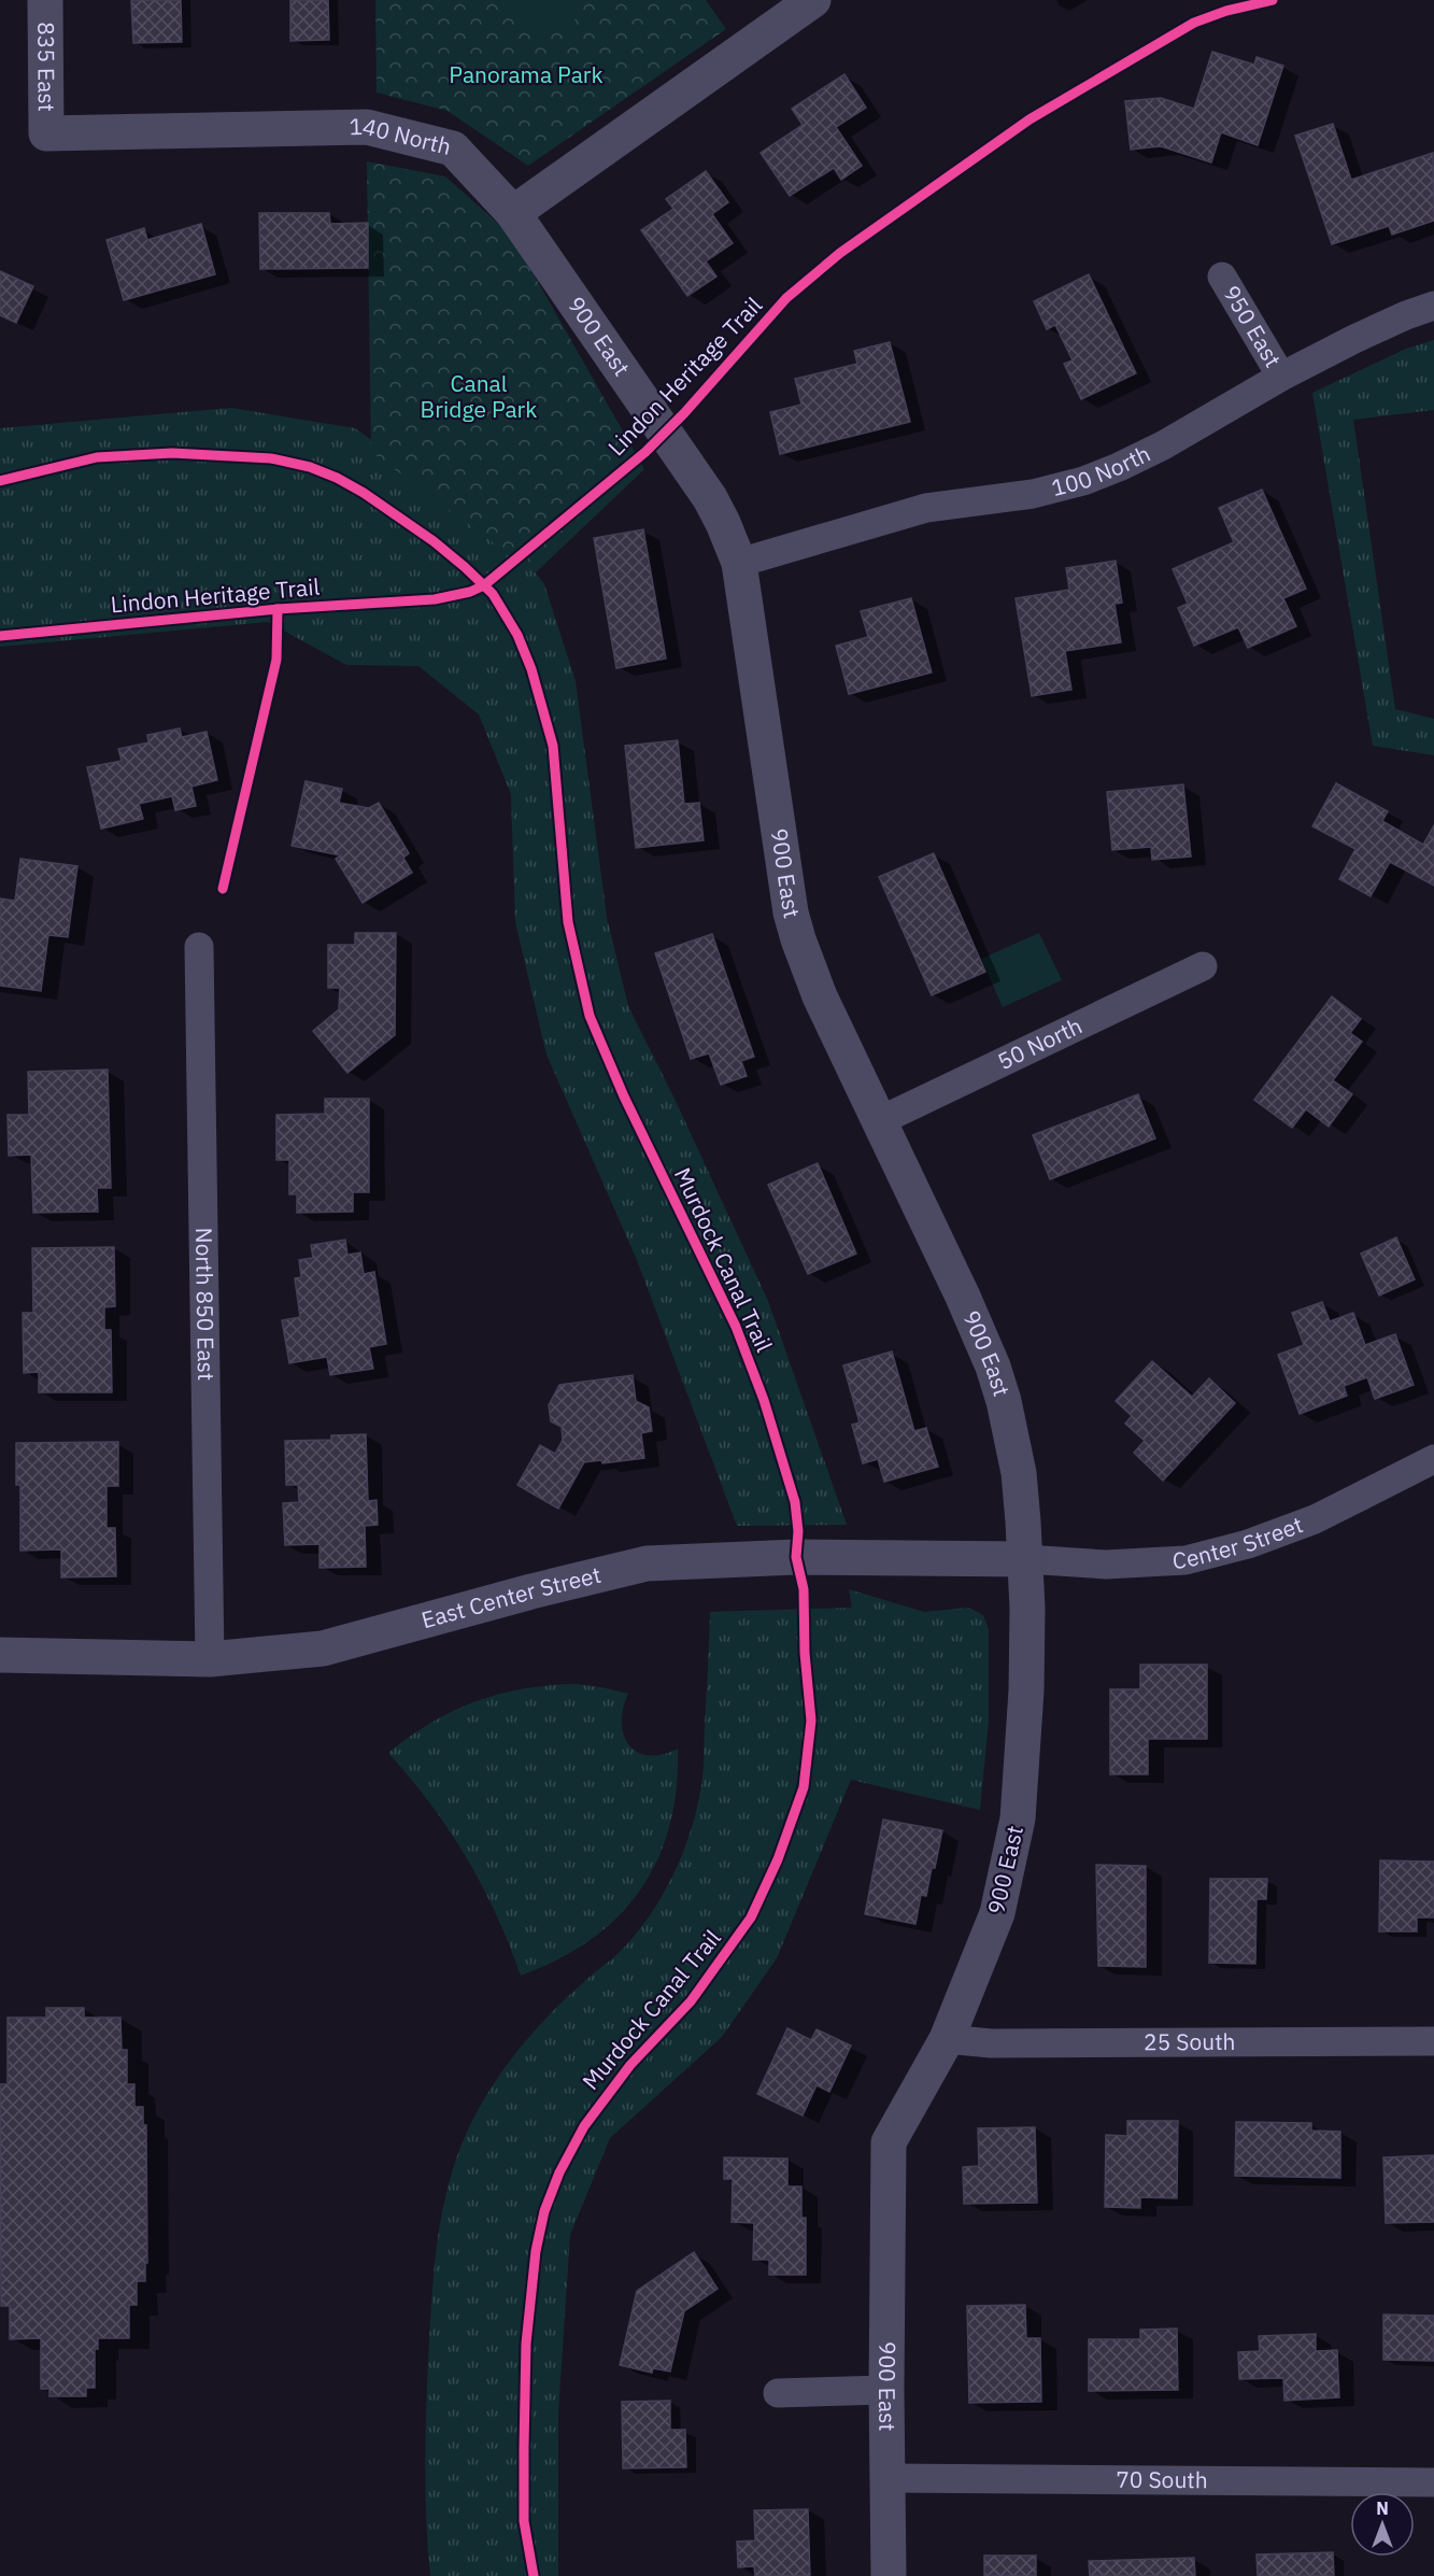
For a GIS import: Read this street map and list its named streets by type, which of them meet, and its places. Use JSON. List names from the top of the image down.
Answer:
{
  "streets": {
    "street": [
      "835 East",
      "140 North",
      "950 East",
      "900 East",
      "100 North",
      "50 North",
      "North 850 East",
      "Center Street",
      "East Center Street",
      "25 South",
      "70 South"
    ],
    "cycle path": ["Lindon Heritage Trail", "Murdock Canal Trail"]
  },
  "crossings": [
    ["835 East", "140 North"],
    ["140 North", "900 East"],
    ["950 East", "100 North"],
    ["900 East", "100 North"],
    ["900 East", "50 North"],
    ["900 East", "Center Street"],
    ["900 East", "East Center Street"],
    ["900 East", "25 South"],
    ["900 East", "70 South"],
    ["North 850 East", "East Center Street"],
    ["Center Street", "East Center Street"]
  ],
  "parks": ["Panorama Park", "Canal Bridge Park"],
  "north": "top"
}
